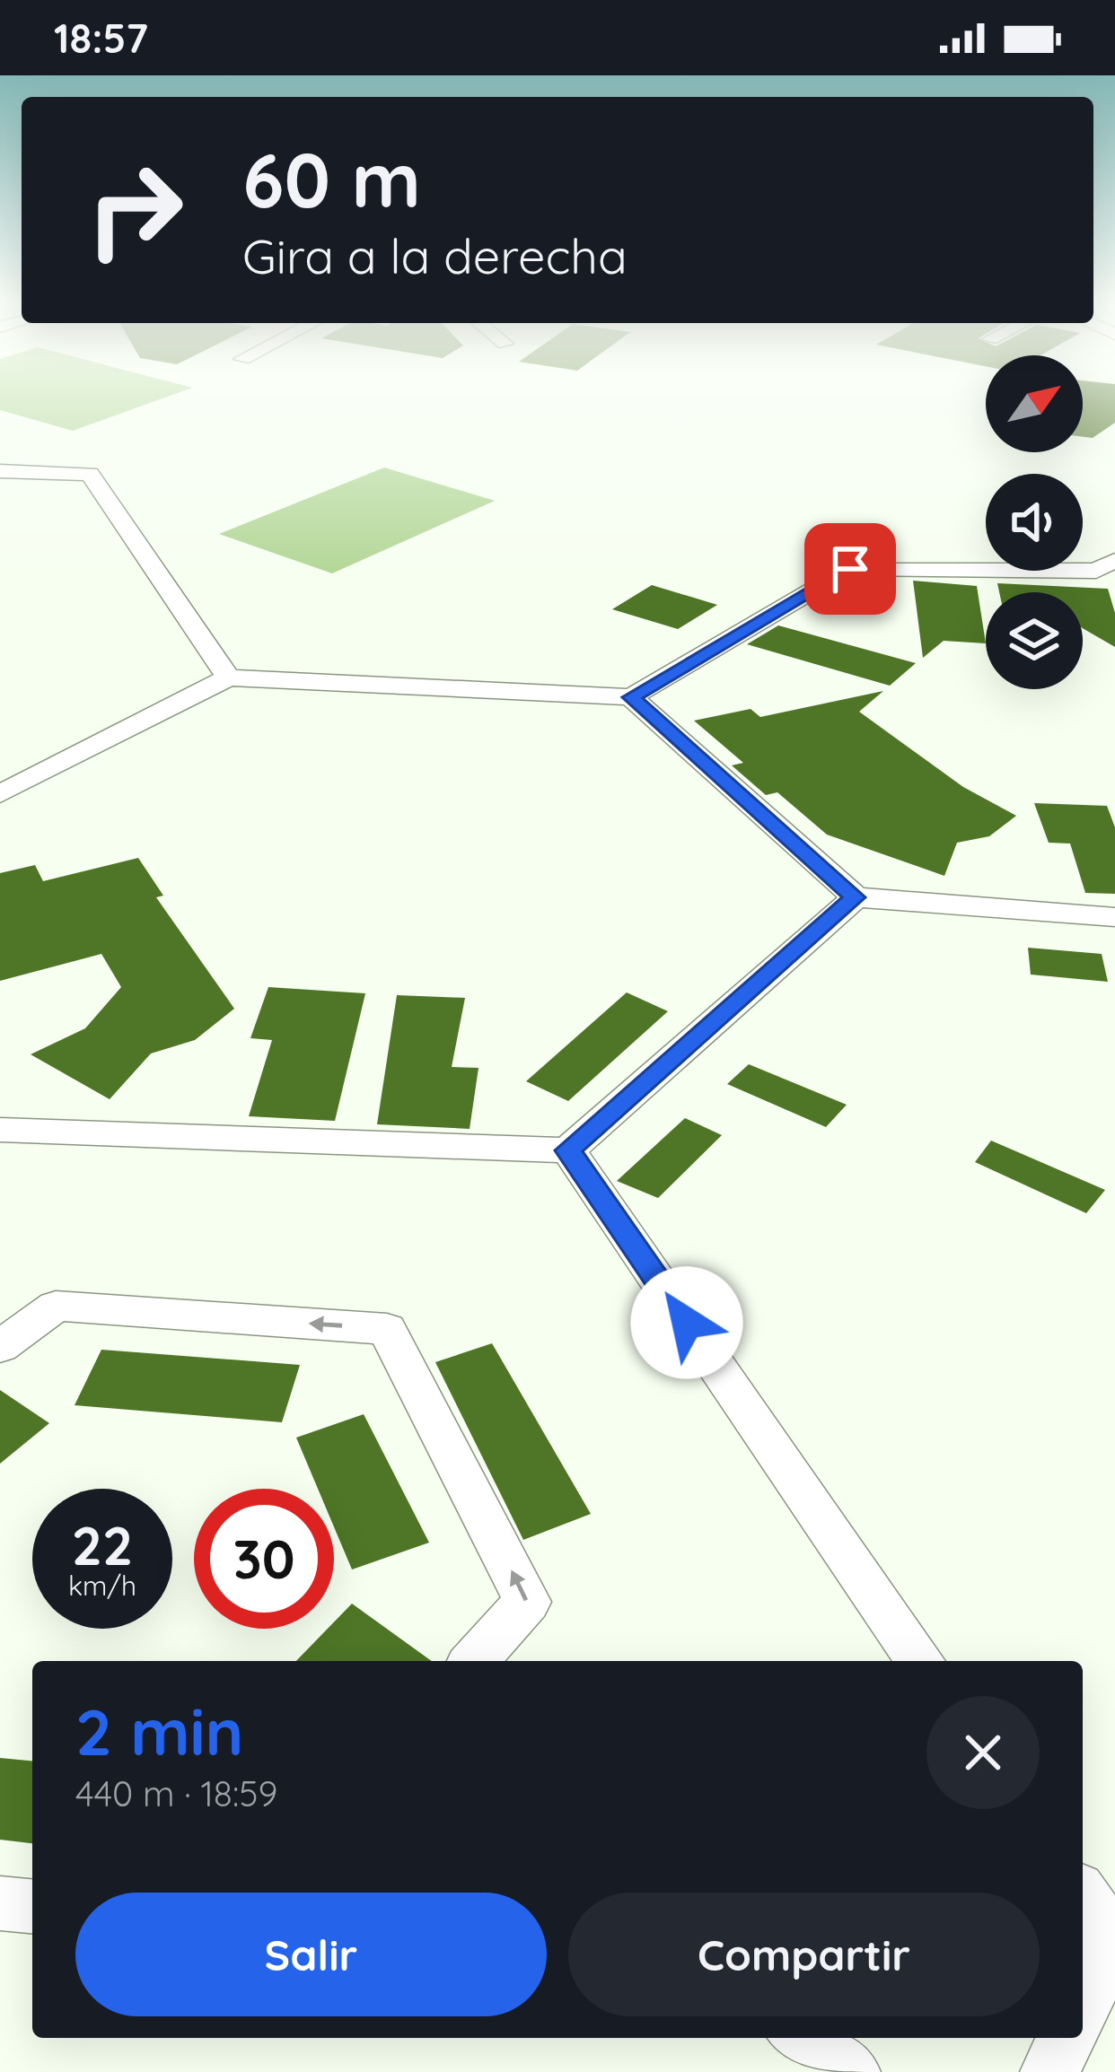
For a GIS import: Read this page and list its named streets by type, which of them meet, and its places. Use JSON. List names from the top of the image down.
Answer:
{
  "north": "top right",
  "page": {
    "status": "18:57",
    "turn": ["60 m", "Gira a la derecha"],
    "speed": "22 km/h",
    "limit": "30",
    "heading": ["2 min", "440 m · 18:59"],
    "buttons": ["Salir", "Compartir"]
  }
}
